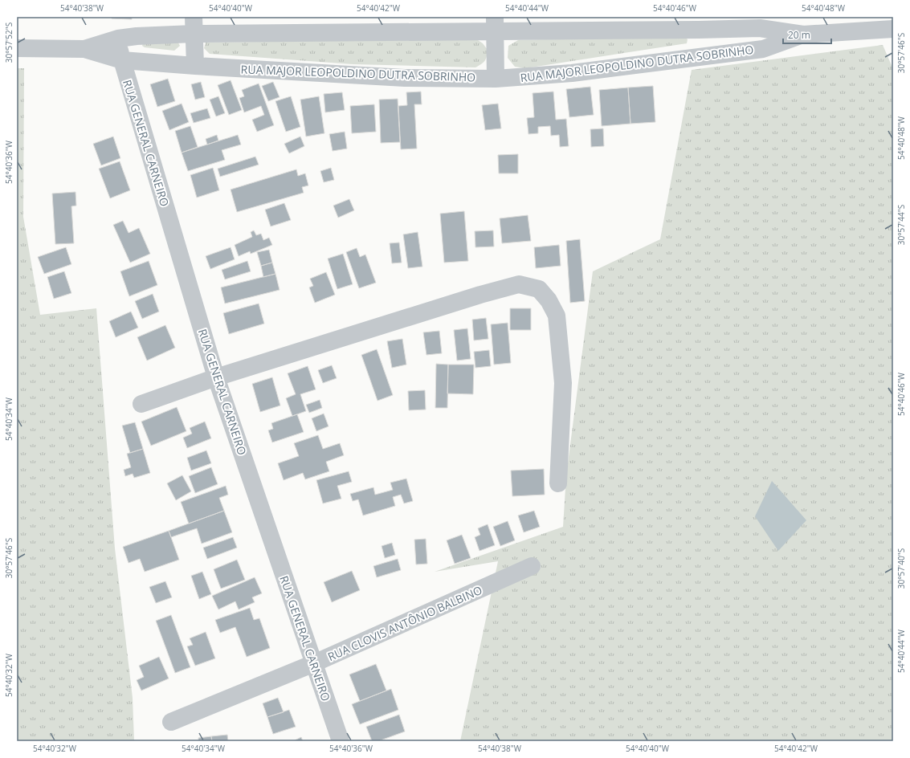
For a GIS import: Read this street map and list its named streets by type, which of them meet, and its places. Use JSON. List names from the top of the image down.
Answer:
{
  "streets": {
    "street": ["RUA MAJOR LEOPOLDINO DUTRA SOBRINHO", "RUA GENERAL CARNEIRO", "RUA CLOVIS ANTÔNIO BALBINO"]
  },
  "crossings": [
    ["RUA MAJOR LEOPOLDINO DUTRA SOBRINHO", "RUA GENERAL CARNEIRO"],
    ["RUA GENERAL CARNEIRO", "RUA CLOVIS ANTÔNIO BALBINO"]
  ],
  "scale_bar": "20 m",
  "coordinates": [
    "54°40'38\"W",
    "54°40'40\"W",
    "54°40'42\"W",
    "54°40'44\"W",
    "54°40'46\"W",
    "54°40'48\"W",
    "30°57'52\"S",
    "30°57'46\"S",
    "54°40'36\"W",
    "30°57'44\"S",
    "54°40'34\"W",
    "30°57'40\"S",
    "54°40'32\"W"
  ]
}
